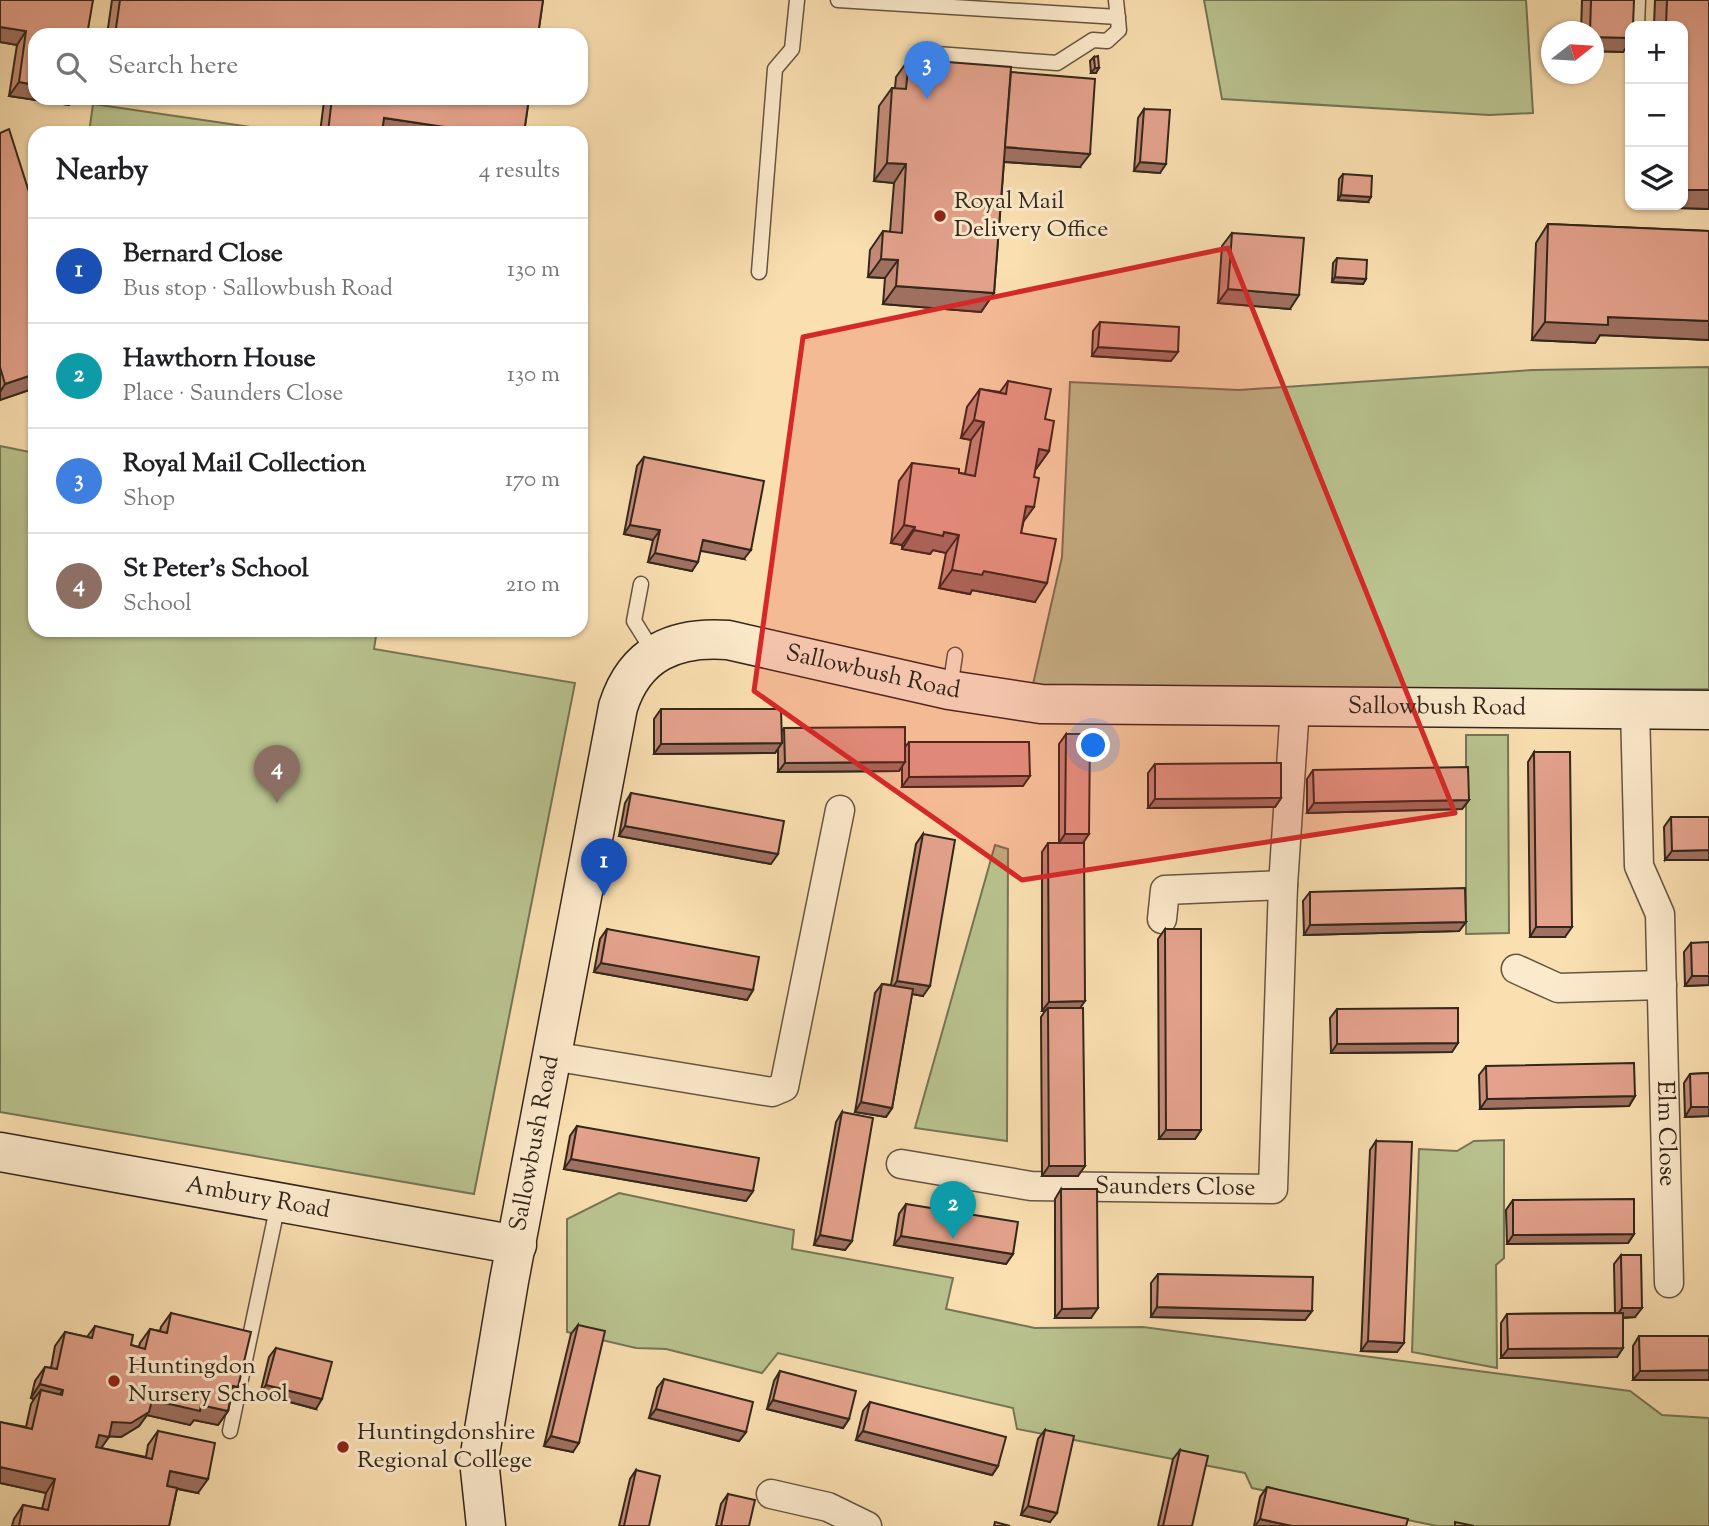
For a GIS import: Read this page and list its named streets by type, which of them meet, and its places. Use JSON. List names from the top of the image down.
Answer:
{
  "streets": {
    "street": [
      "Sallowbush Road",
      "Elm Close",
      "Saunders Close",
      "Ambury Road"
    ]
  },
  "crossings": [
    ["Sallowbush Road", "Elm Close"],
    ["Sallowbush Road", "Saunders Close"],
    ["Sallowbush Road", "Ambury Road"]
  ],
  "places": ["Royal Mail Delivery Office", "Huntingdon Nursery School", "Huntingdonshire Regional College"],
  "north": "right",
  "page": {
    "map_buttons": ["+", "−"],
    "search": "Search here",
    "pins": [
      "3",
      "4",
      "1",
      "2"
    ],
    "heading": ["Nearby", "4 results"],
    "list": [
      {
        "mark": "1",
        "name": "Bernard Close",
        "note": "Bus stop · Sallowbush Road",
        "value": "130 m"
      },
      {
        "mark": "2",
        "name": "Hawthorn House",
        "note": "Place · Saunders Close",
        "value": "130 m"
      },
      {
        "mark": "3",
        "name": "Royal Mail Collection",
        "note": "Shop",
        "value": "170 m"
      },
      {
        "mark": "4",
        "name": "St Peter's School",
        "note": "School",
        "value": "210 m"
      }
    ]
  }
}
